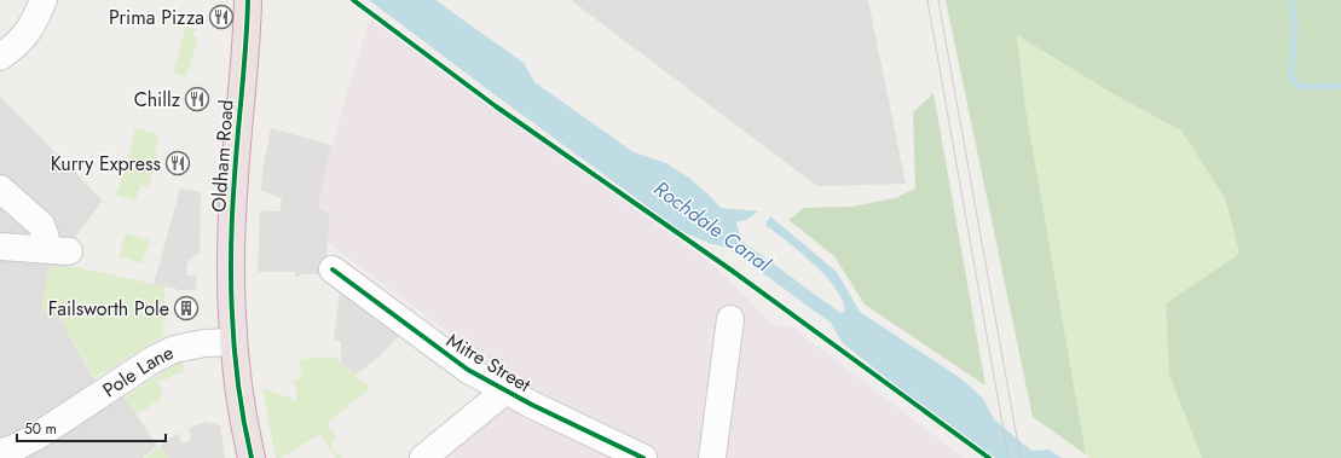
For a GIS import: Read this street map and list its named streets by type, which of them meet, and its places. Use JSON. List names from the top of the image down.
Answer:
{
  "streets": {
    "highway": ["Oldham Road"],
    "street": ["Mitre Street", "Pole Lane"]
  },
  "crossings": [
    ["Oldham Road", "Pole Lane"]
  ],
  "water": ["Rochdale Canal"],
  "places": {
    "restaurant": ["Prima Pizza", "Chillz", "Kurry Express"],
    "building": ["Failsworth Pole"]
  },
  "scale_bar": "50 m"
}
